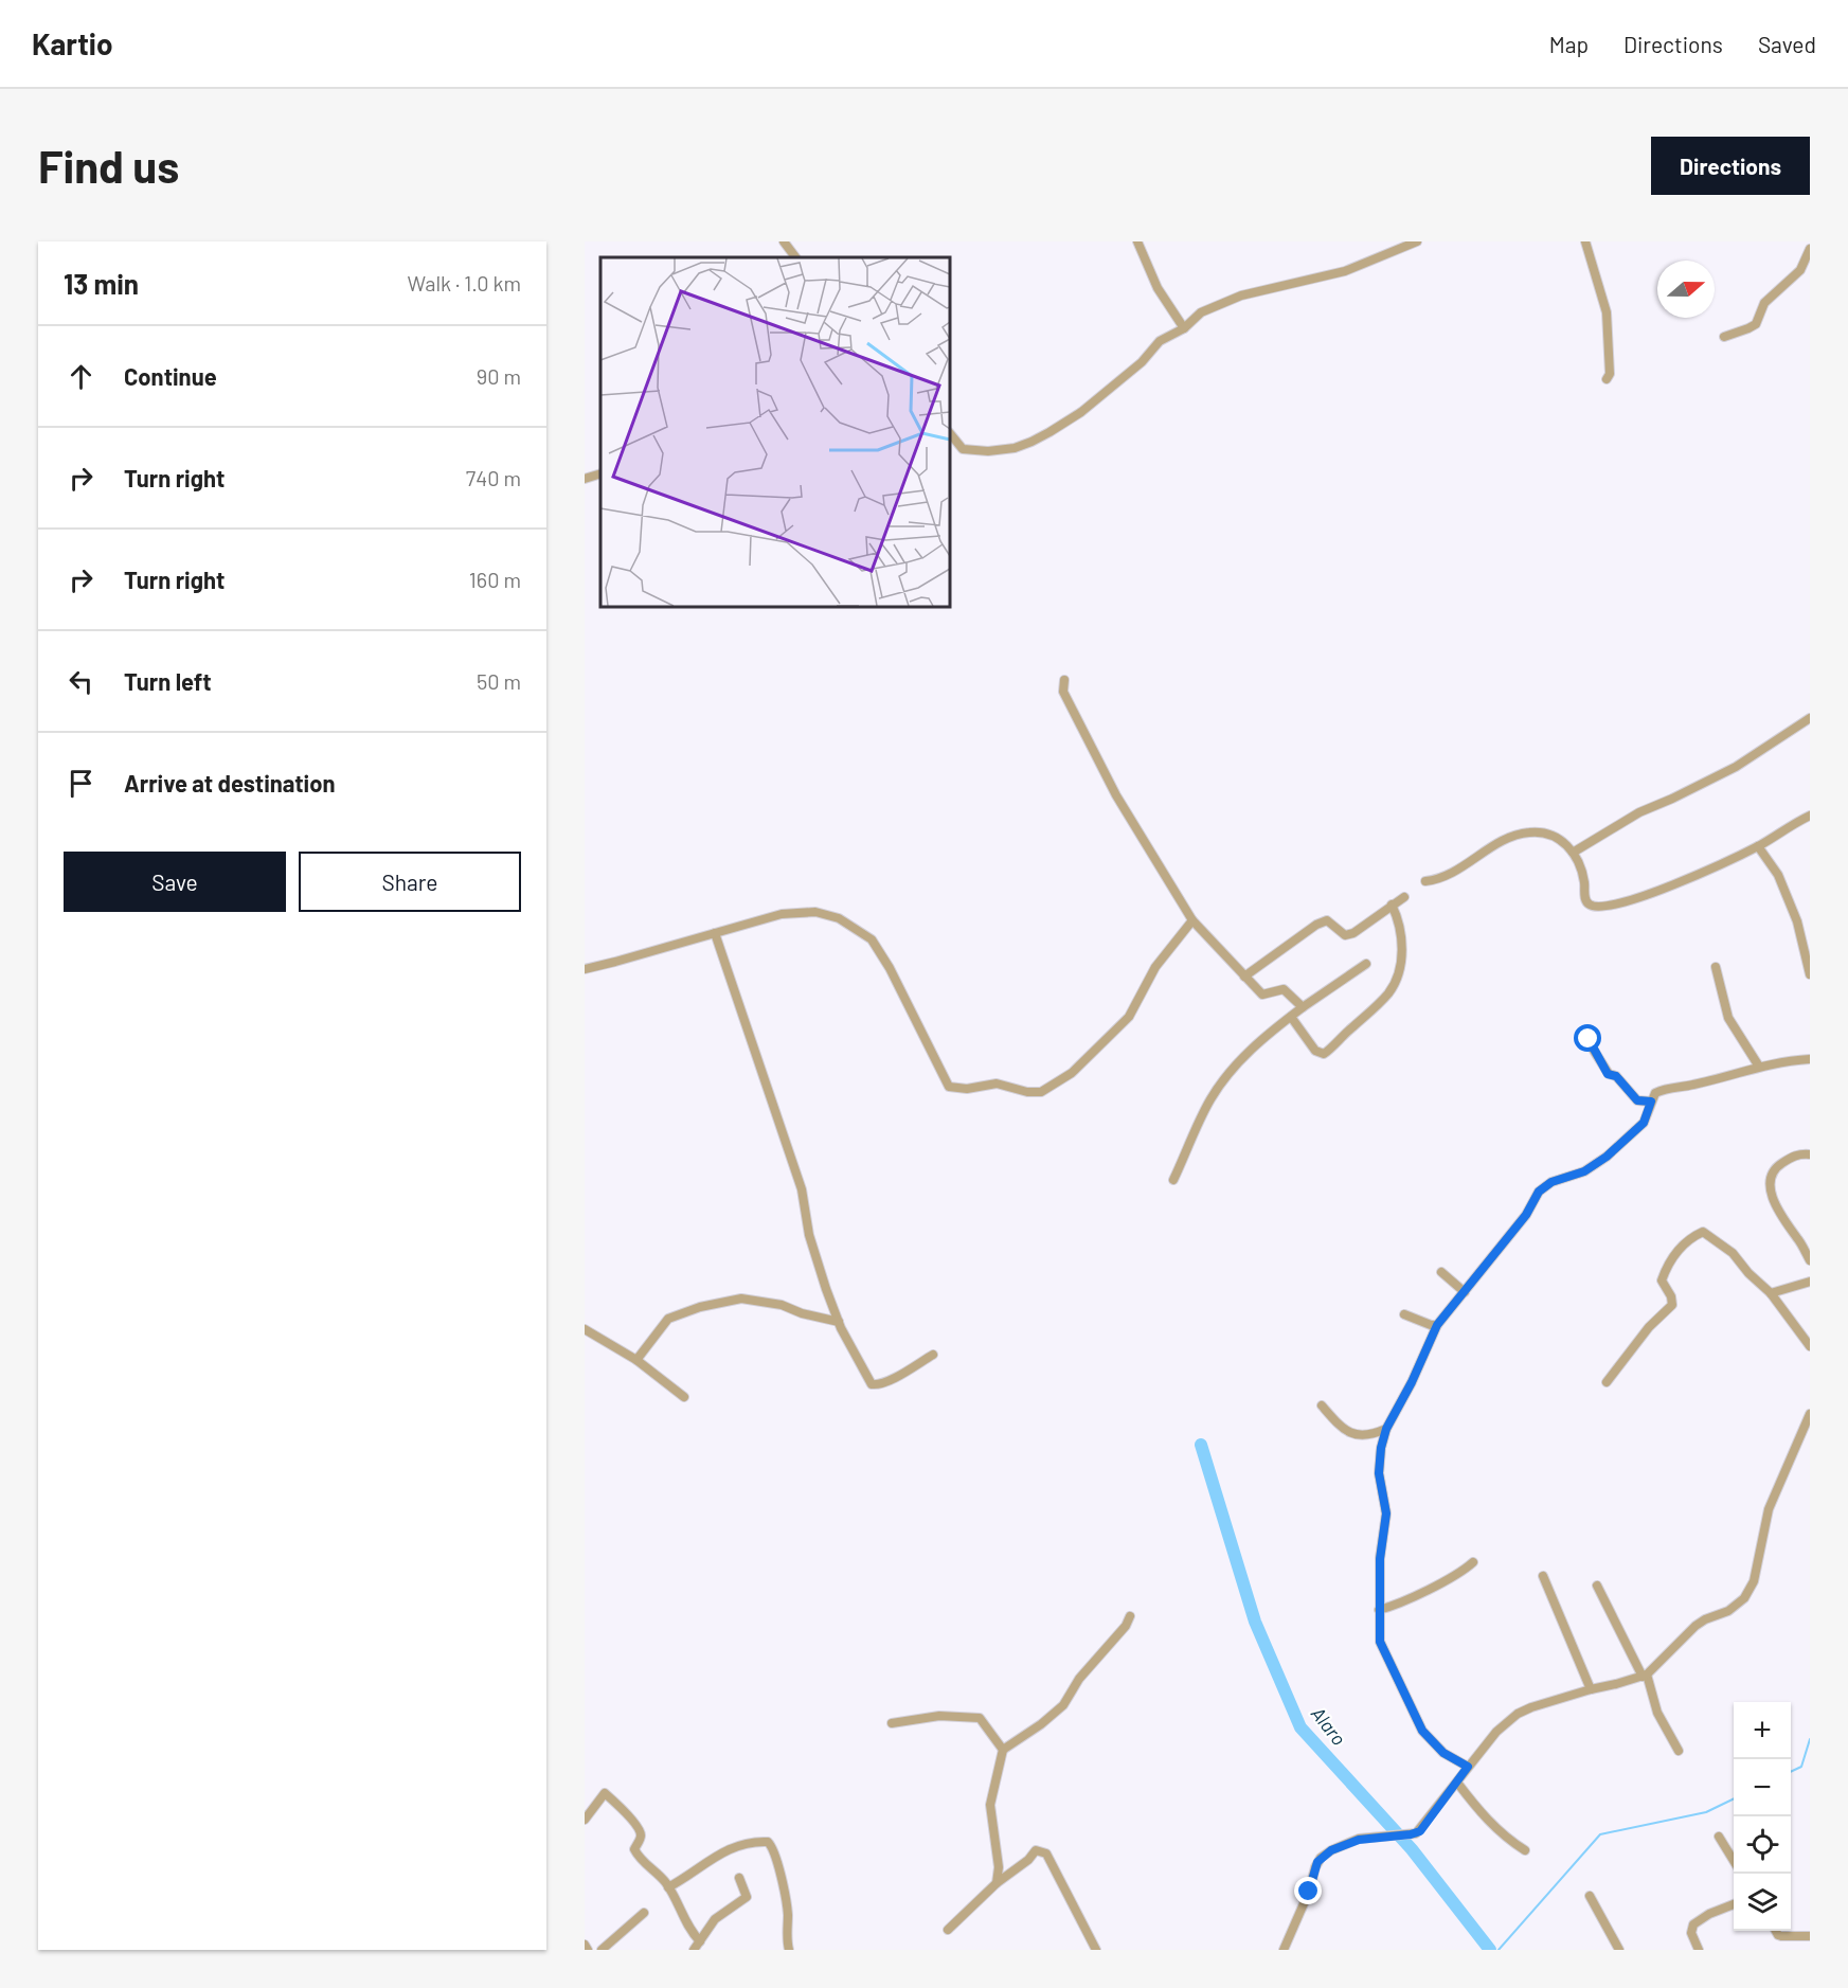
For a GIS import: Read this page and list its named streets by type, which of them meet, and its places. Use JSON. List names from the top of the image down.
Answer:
{
  "water": ["Alaro"],
  "north": "right",
  "page": {
    "header": "Kartio",
    "nav": ["Map", "Directions", "Saved"],
    "buttons": [
      "Directions",
      ["Save", "Share"]
    ],
    "title": "Find us",
    "heading": ["13 min", "Walk · 1.0 km"],
    "list": [
      ["Continue", "90 m"],
      ["Turn right", "740 m"],
      ["Turn right", "160 m"],
      ["Turn left", "50 m"],
      "Arrive at destination"
    ],
    "map_buttons": ["+", "−"]
  }
}
